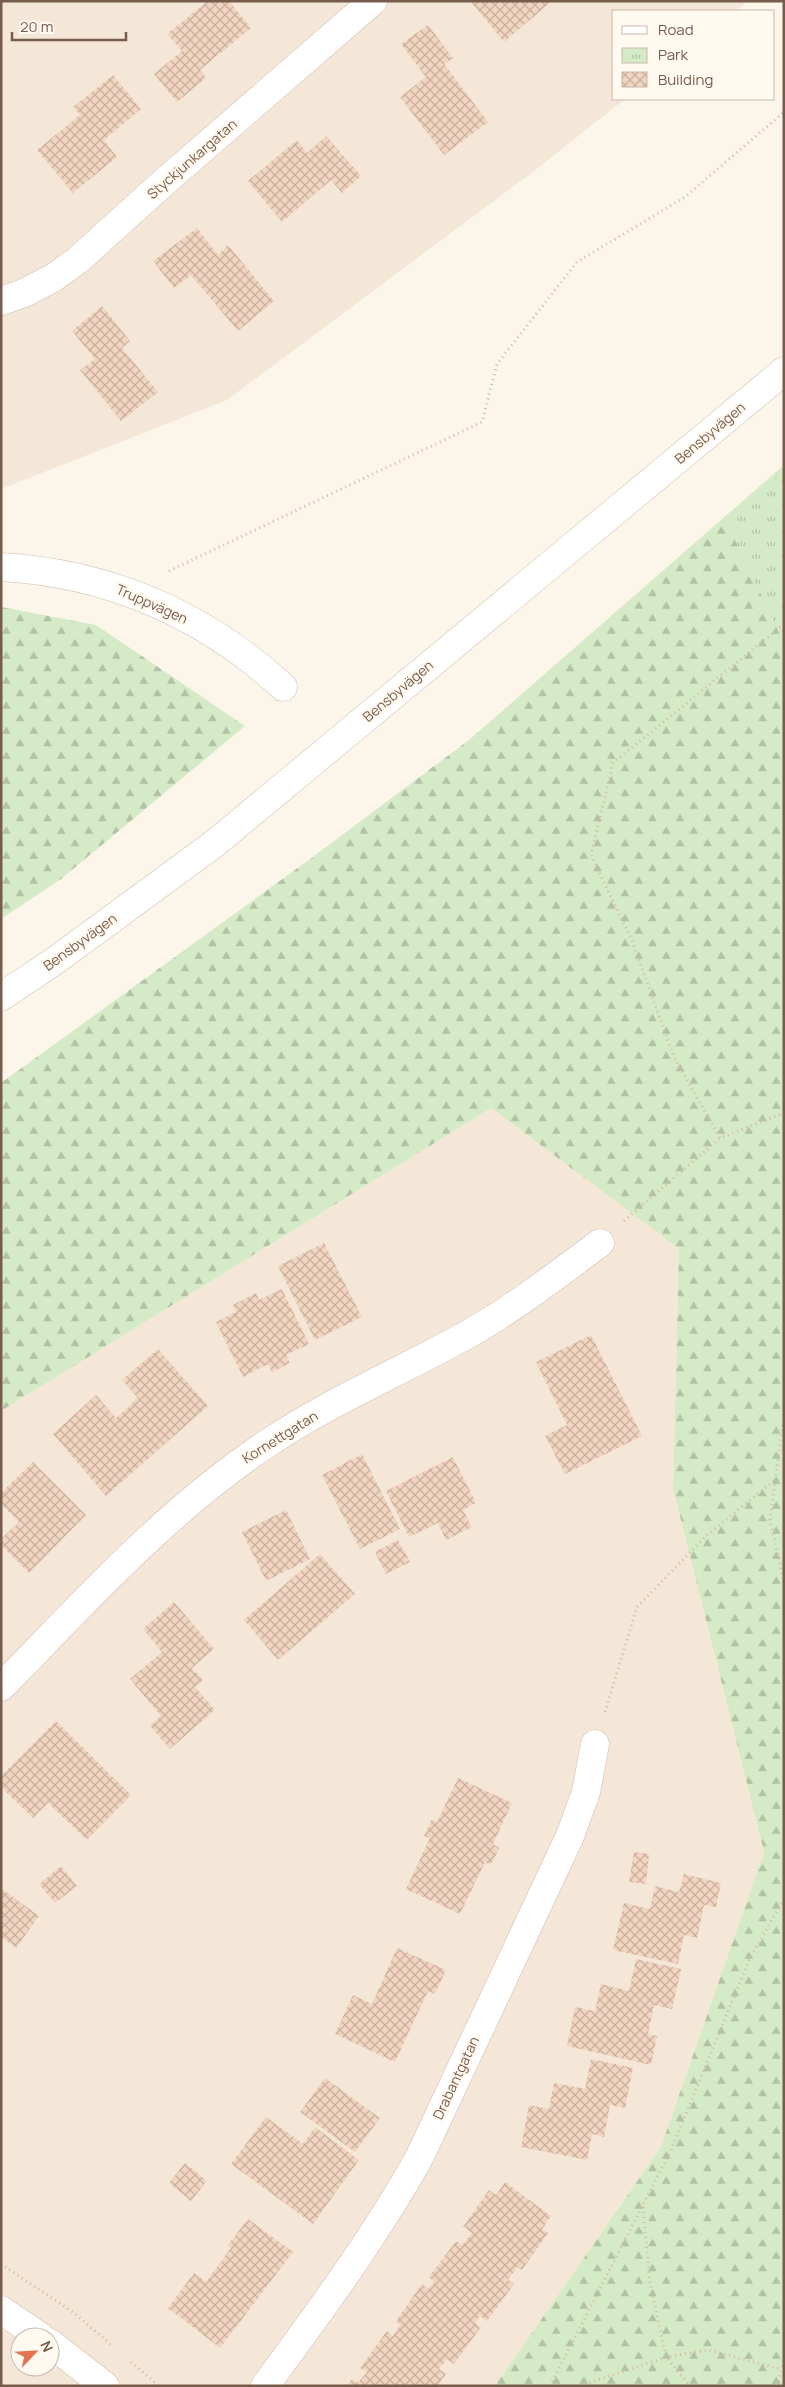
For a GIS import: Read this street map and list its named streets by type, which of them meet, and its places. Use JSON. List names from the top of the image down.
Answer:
{
  "streets": {
    "street": [
      "Styckjunkargatan",
      "Bensbyvägen",
      "Truppvägen",
      "Kornettgatan",
      "Drabantgatan"
    ]
  },
  "legend": ["Road", "Park", "Building"],
  "scale_bar": "20 m",
  "north": "top right"
}
